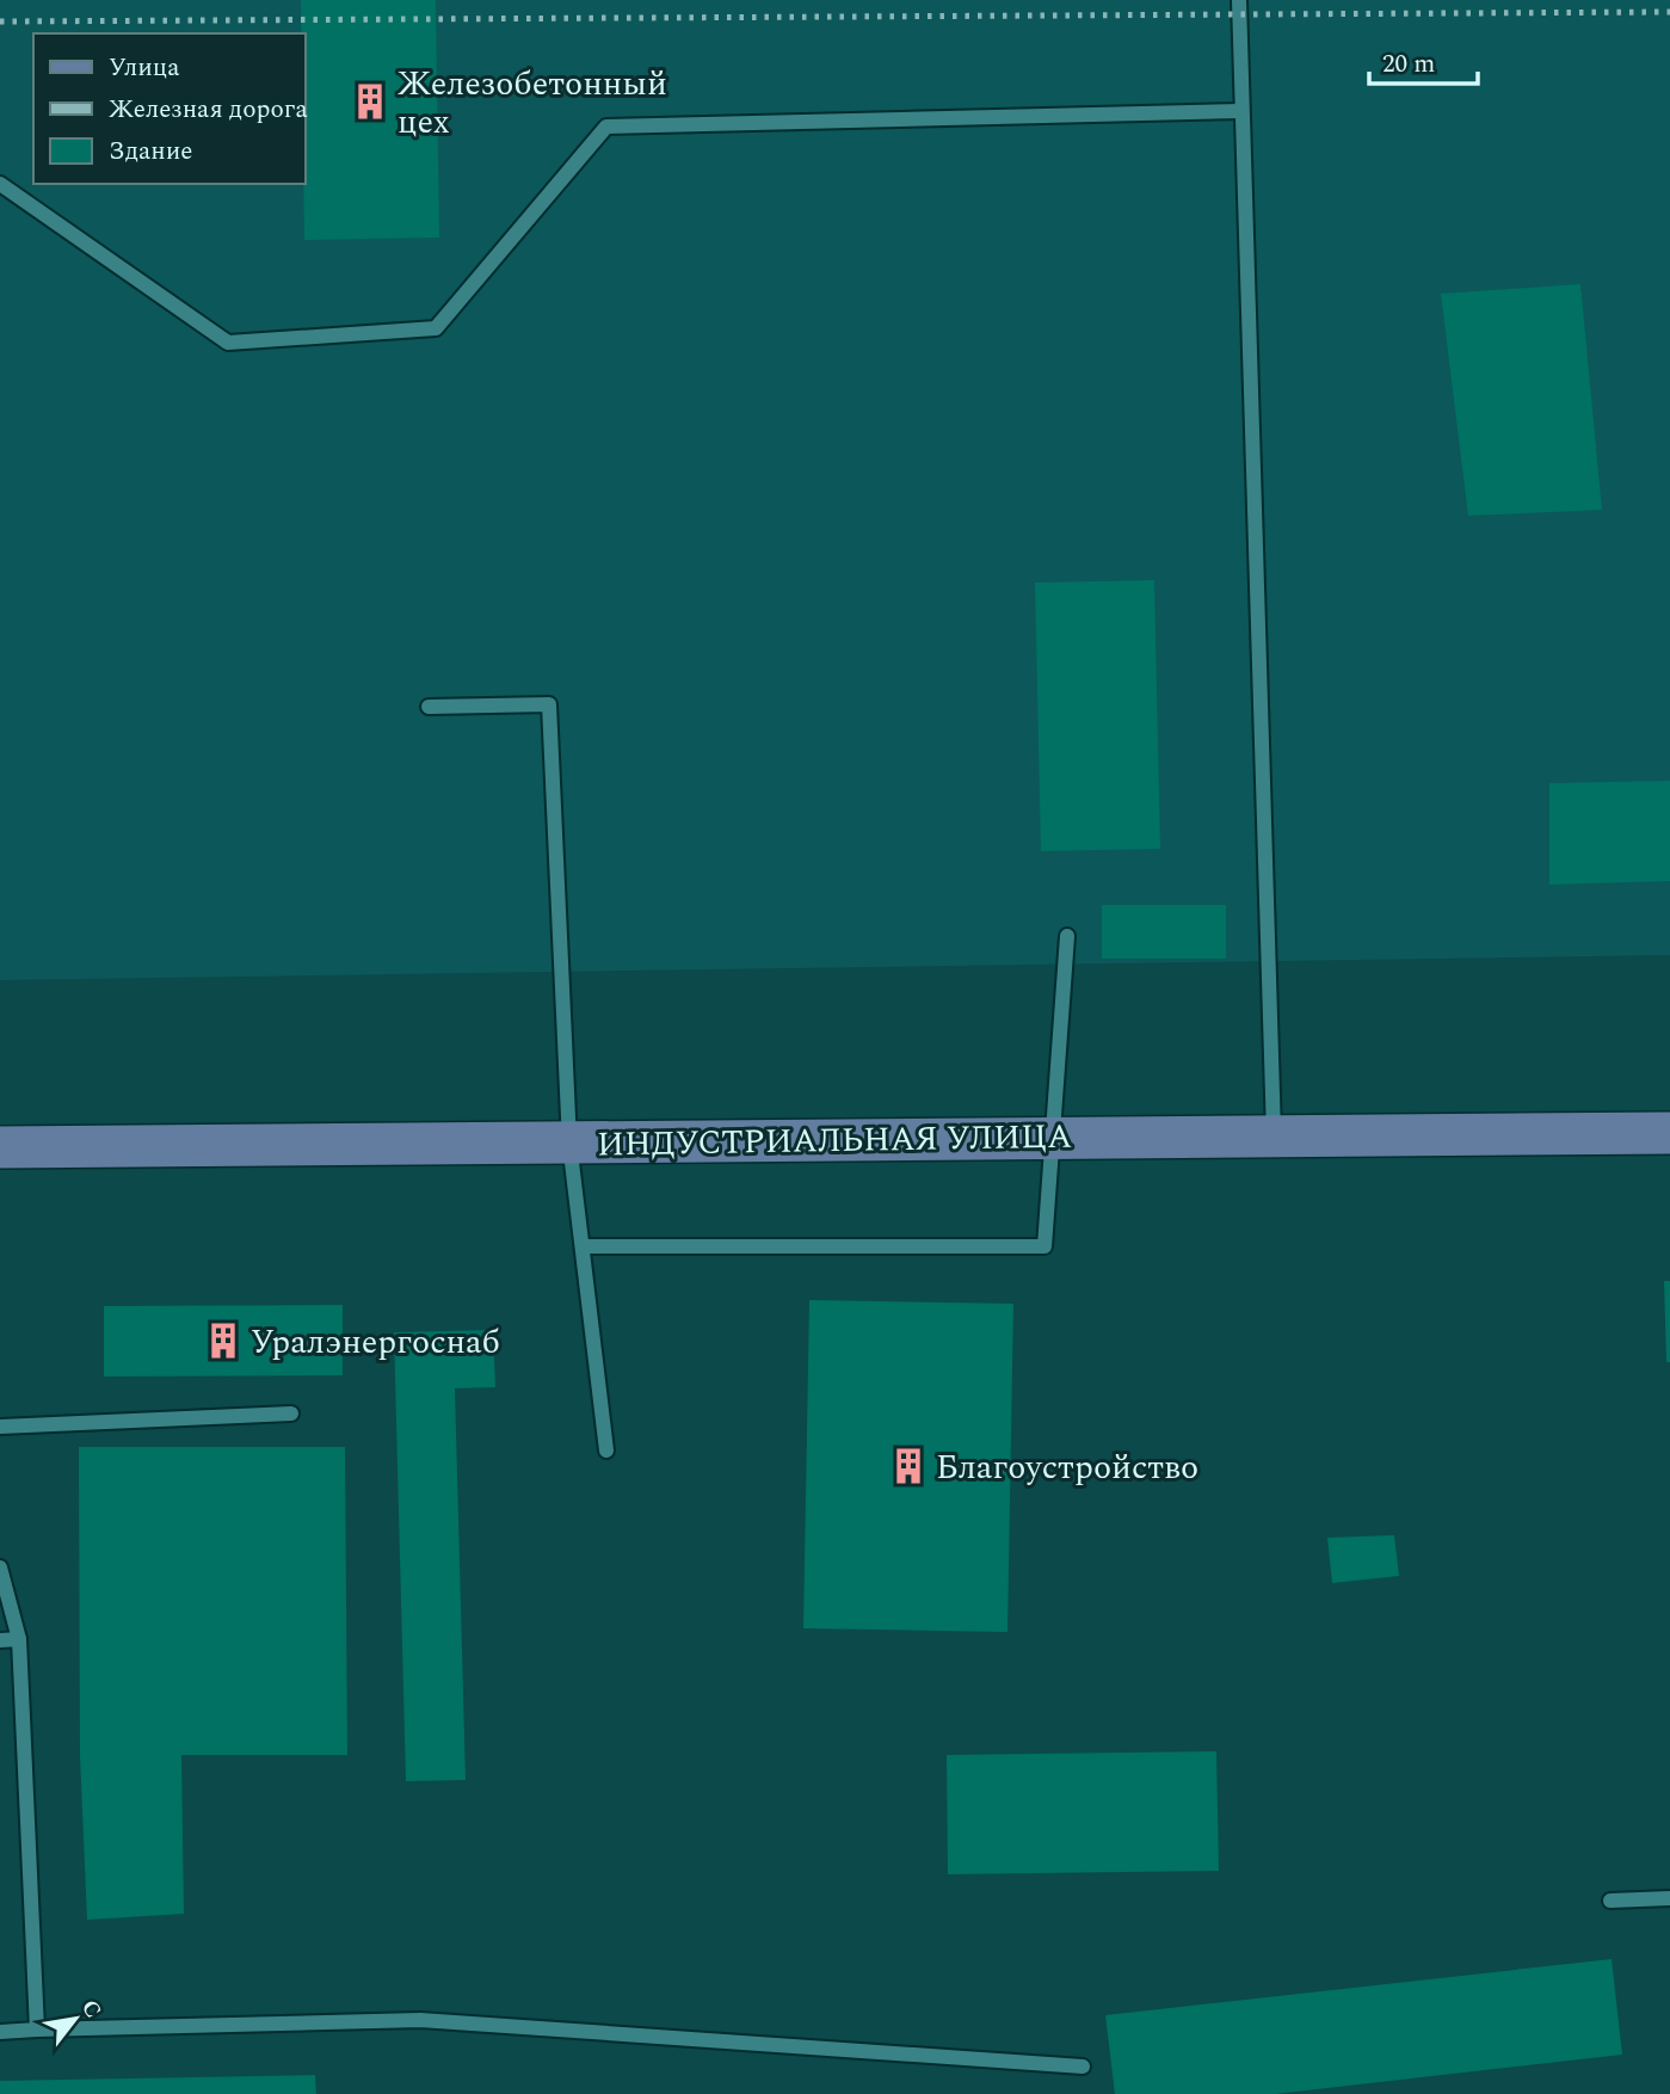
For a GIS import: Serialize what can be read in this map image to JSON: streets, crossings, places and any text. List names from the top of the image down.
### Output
{
  "streets": {
    "main road": ["ИНДУСТРИАЛЬНАЯ УЛИЦА"]
  },
  "places": {
    "building": ["Железобетонный цех", "Уралэнергоснаб", "Благоустройство"]
  },
  "legend": ["Улица", "Железная дорога", "Здание"],
  "scale_bar": "20 m",
  "north": "top right"
}
